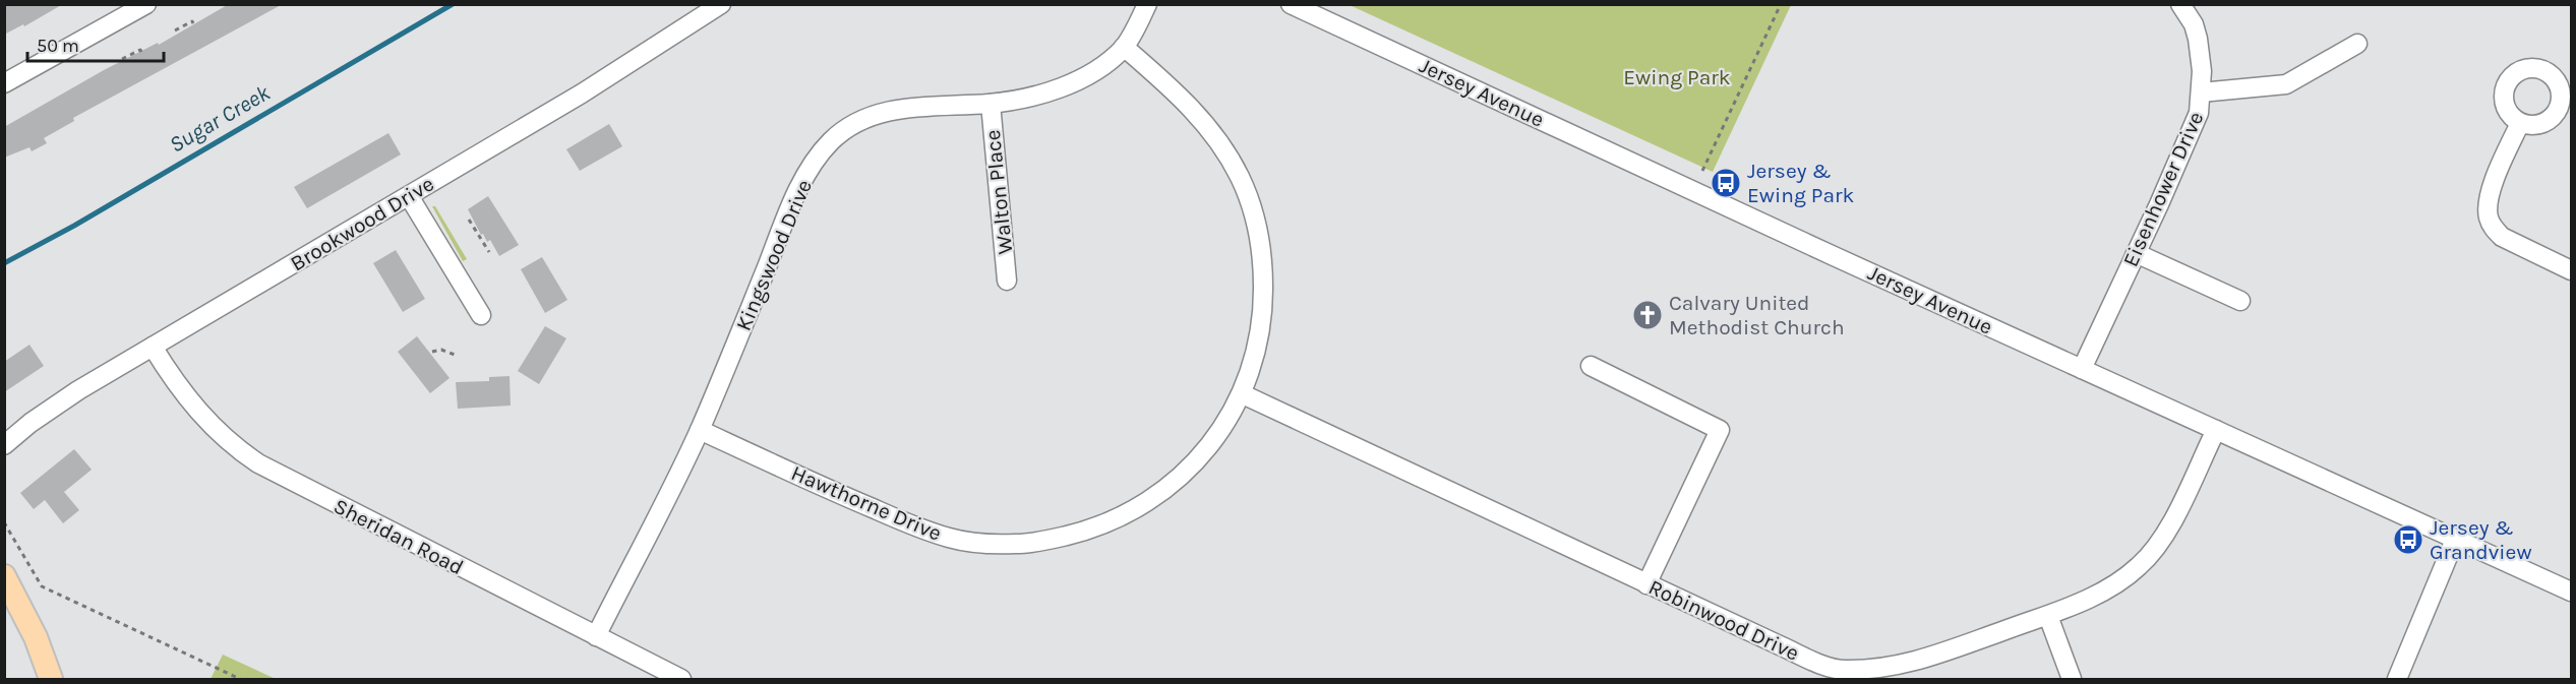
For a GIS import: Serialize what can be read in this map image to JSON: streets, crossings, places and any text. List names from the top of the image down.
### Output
{
  "streets": {
    "street": [
      "Jersey Avenue",
      "Eisenhower Drive",
      "Walton Place",
      "Brookwood Drive",
      "Kingswood Drive",
      "Hawthorne Drive",
      "Sheridan Road",
      "Robinwood Drive"
    ]
  },
  "crossings": [
    ["Jersey Avenue", "Eisenhower Drive"],
    ["Jersey Avenue", "Robinwood Drive"],
    ["Walton Place", "Kingswood Drive"],
    ["Brookwood Drive", "Sheridan Road"],
    ["Kingswood Drive", "Hawthorne Drive"],
    ["Kingswood Drive", "Sheridan Road"],
    ["Hawthorne Drive", "Robinwood Drive"]
  ],
  "water": ["Sugar Creek"],
  "parks": ["Ewing Park"],
  "places": {
    "bus stop": ["Jersey & Ewing Park", "Jersey & Grandview"],
    "church": ["Calvary United Methodist Church"]
  },
  "scale_bar": "50 m"
}
